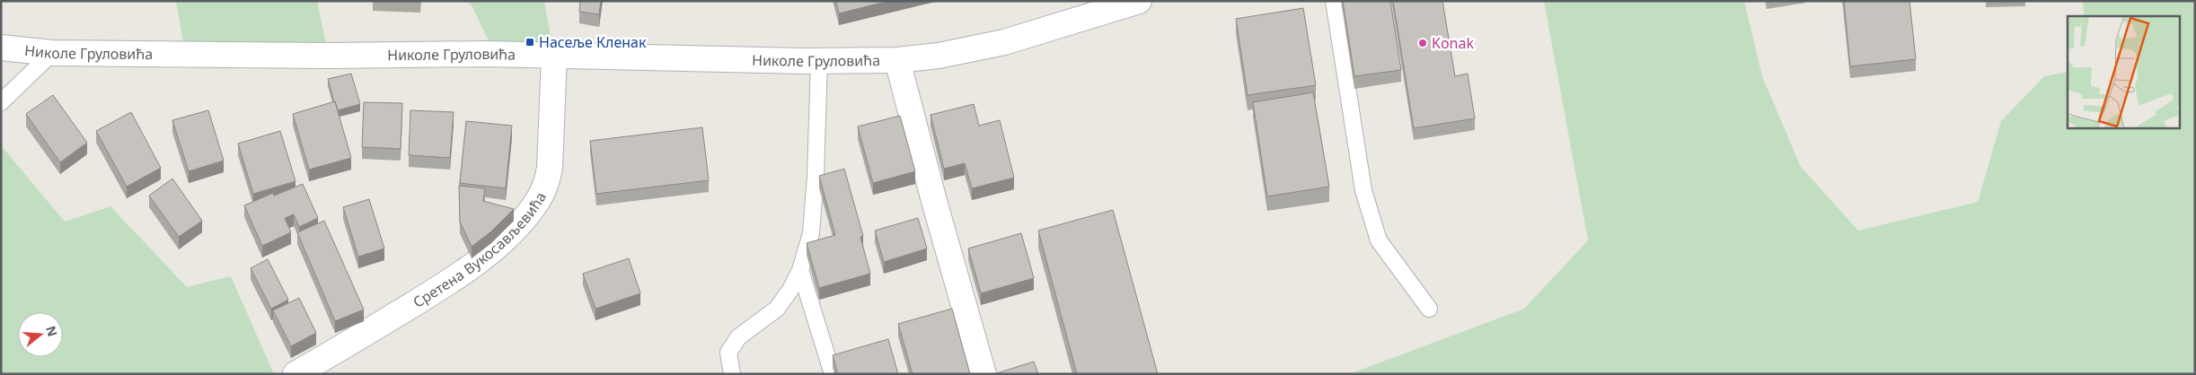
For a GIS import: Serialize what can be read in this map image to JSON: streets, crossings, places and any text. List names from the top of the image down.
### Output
{
  "streets": {
    "street": ["Николе Груловића", "Сретена Вукосављевића"]
  },
  "crossings": [
    ["Николе Груловића", "Сретена Вукосављевића"]
  ],
  "places": {
    "transit": ["Насеље Кленак"],
    "other": ["Konak"]
  },
  "north": "right"
}
